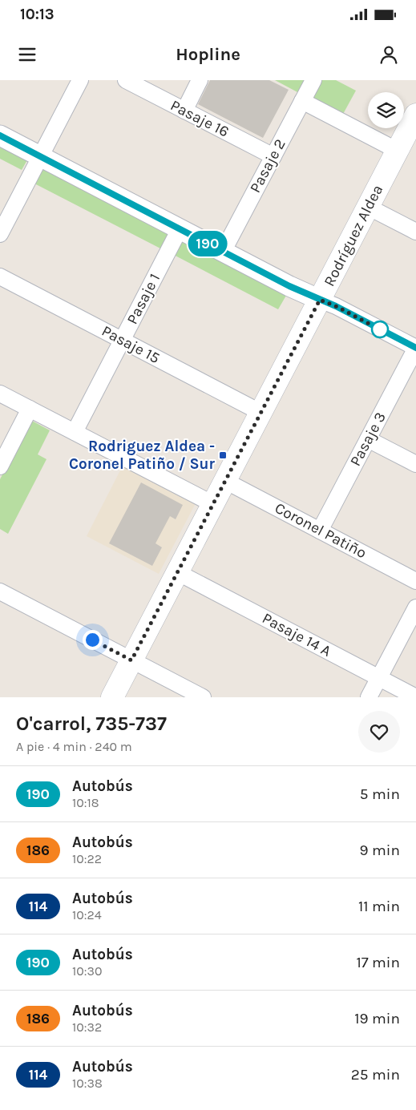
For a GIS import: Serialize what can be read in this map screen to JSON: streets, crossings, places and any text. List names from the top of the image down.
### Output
{
  "streets": {
    "main road": ["Rodríguez Aldea"],
    "street": [
      "Pasaje 16",
      "Pasaje 2",
      "Pasaje 1",
      "Pasaje 15",
      "Pasaje 3",
      "Coronel Patiño",
      "Pasaje 14 A"
    ]
  },
  "crossings": [
    ["Pasaje 16", "Pasaje 2"],
    ["Rodríguez Aldea", "Pasaje 15"],
    ["Rodríguez Aldea", "Coronel Patiño"],
    ["Rodríguez Aldea", "Pasaje 14 A"],
    ["Pasaje 1", "Pasaje 15"],
    ["Pasaje 3", "Coronel Patiño"]
  ],
  "places": {
    "transit": ["Rodriguez Aldea - Coronel Patiño / Sur"]
  },
  "lines": ["bus line 190"],
  "page": {
    "status": "10:13",
    "header": "Hopline",
    "on_map": "190",
    "heading": ["O'carrol, 735-737", "A pie · 4 min · 240 m"],
    "list": [
      {
        "mark": "190",
        "name": "Autobús",
        "note": "10:18",
        "value": "5 min"
      },
      {
        "mark": "186",
        "name": "Autobús",
        "note": "10:22",
        "value": "9 min"
      },
      {
        "mark": "114",
        "name": "Autobús",
        "note": "10:24",
        "value": "11 min"
      },
      {
        "mark": "190",
        "name": "Autobús",
        "note": "10:30",
        "value": "17 min"
      },
      {
        "mark": "186",
        "name": "Autobús",
        "note": "10:32",
        "value": "19 min"
      },
      {
        "mark": "114",
        "name": "Autobús",
        "note": "10:38",
        "value": "25 min"
      }
    ]
  }
}
